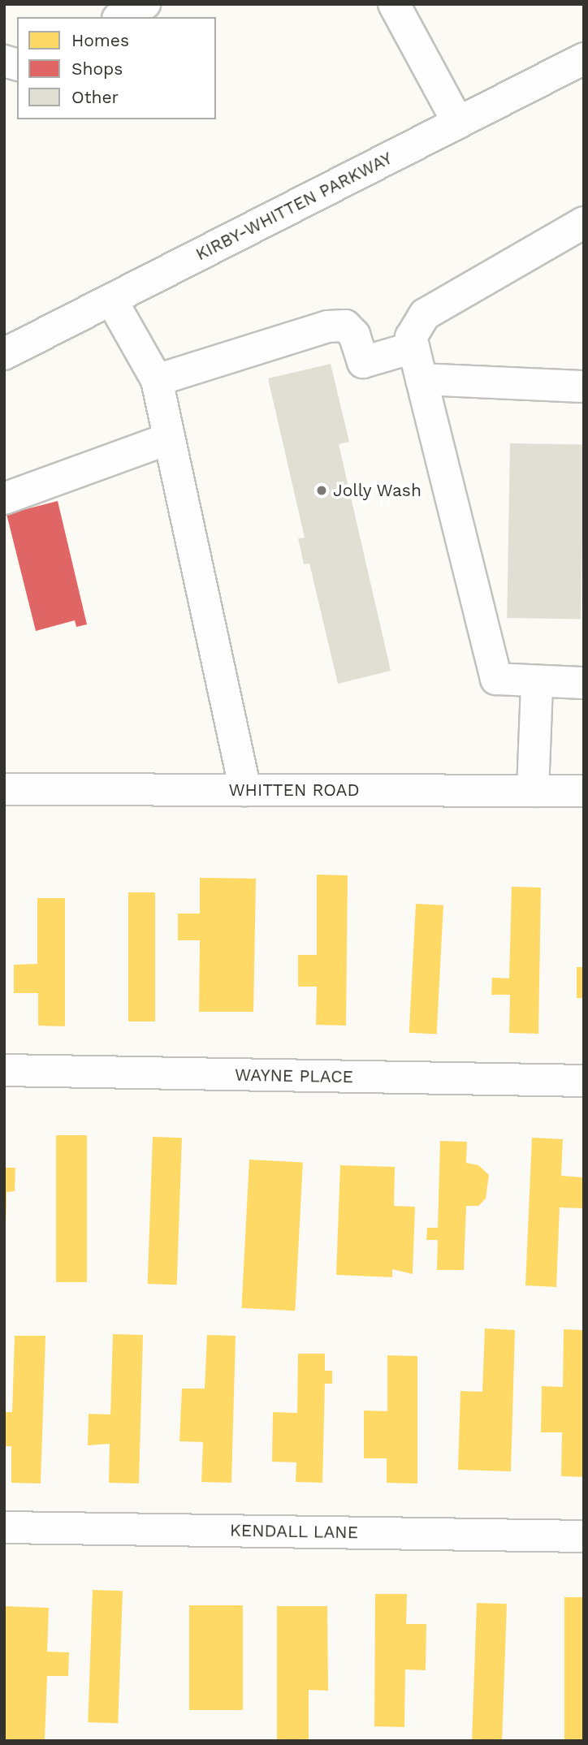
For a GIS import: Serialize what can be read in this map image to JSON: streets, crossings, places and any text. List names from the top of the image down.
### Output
{
  "streets": {
    "street": [
      "KIRBY-WHITTEN PARKWAY",
      "WHITTEN ROAD",
      "WAYNE PLACE",
      "KENDALL LANE"
    ]
  },
  "places": ["Jolly Wash"],
  "legend": ["Homes", "Shops", "Other"]
}
